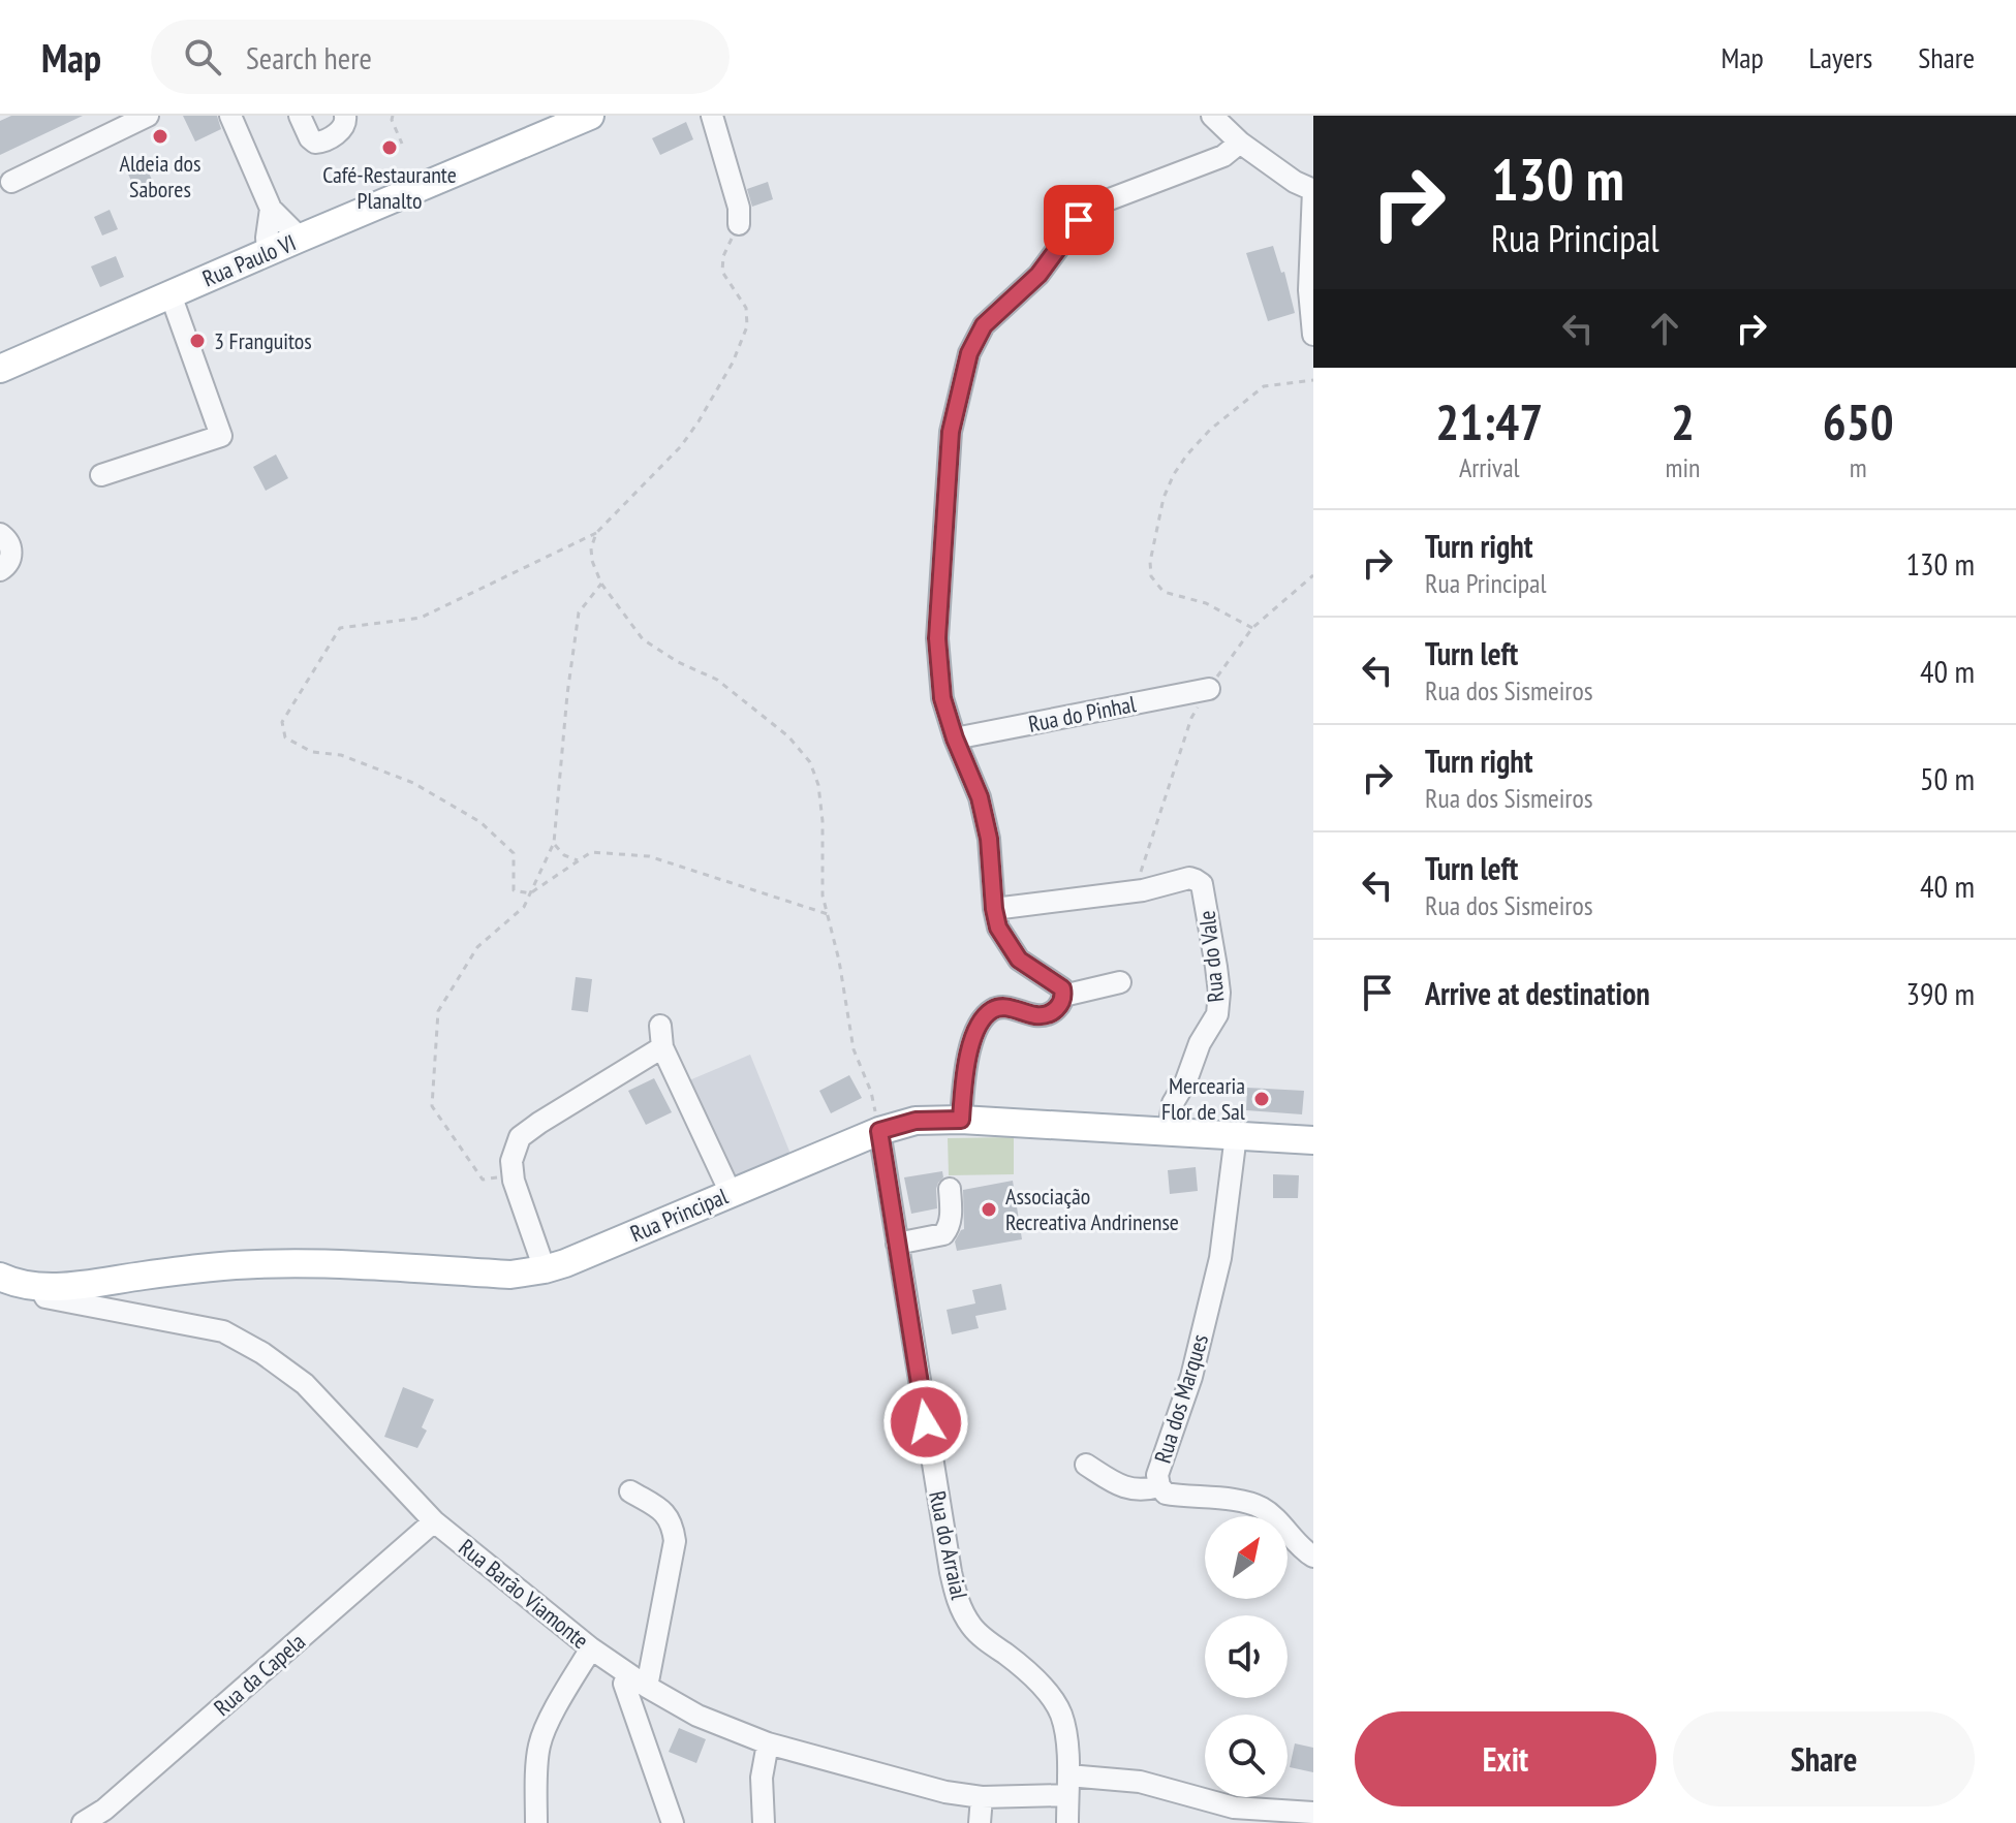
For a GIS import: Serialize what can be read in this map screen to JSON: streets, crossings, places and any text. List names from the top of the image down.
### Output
{
  "streets": {
    "main road": ["Rua Paulo VI", "Rua Principal"],
    "street": [
      "Rua do Pinhal",
      "Rua do Vale",
      "Rua dos Marques",
      "Rua do Arraial",
      "Rua Barão Viamonte",
      "Rua da Capela"
    ]
  },
  "crossings": [
    ["Rua do Vale", "Rua Principal"],
    ["Rua Principal", "Rua dos Marques"],
    ["Rua Principal", "Rua do Arraial"],
    ["Rua Principal", "Rua Barão Viamonte"],
    ["Rua do Arraial", "Rua Barão Viamonte"],
    ["Rua Barão Viamonte", "Rua da Capela"]
  ],
  "places": [
    "Aldeia dos Sabores",
    "Café-Restaurante Planalto",
    "3 Franguitos",
    "Mercearia Flor de Sal",
    "Associação Recreativa Andrinense"
  ],
  "north": "top right",
  "page": {
    "header": "Map",
    "search": "Search here",
    "nav": ["Map", "Layers", "Share"],
    "turn": ["130 m", "Rua Principal"],
    "eta": [
      "21:47",
      "Arrival",
      "2",
      "min",
      "650",
      "m"
    ],
    "list": [
      {
        "name": "Turn right",
        "note": "Rua Principal",
        "value": "130 m"
      },
      {
        "name": "Turn left",
        "note": "Rua dos Sismeiros",
        "value": "40 m"
      },
      {
        "name": "Turn right",
        "note": "Rua dos Sismeiros",
        "value": "50 m"
      },
      {
        "name": "Turn left",
        "note": "Rua dos Sismeiros",
        "value": "40 m"
      },
      {
        "name": "Arrive at destination",
        "value": "390 m"
      }
    ],
    "buttons": ["Exit", "Share"]
  }
}
